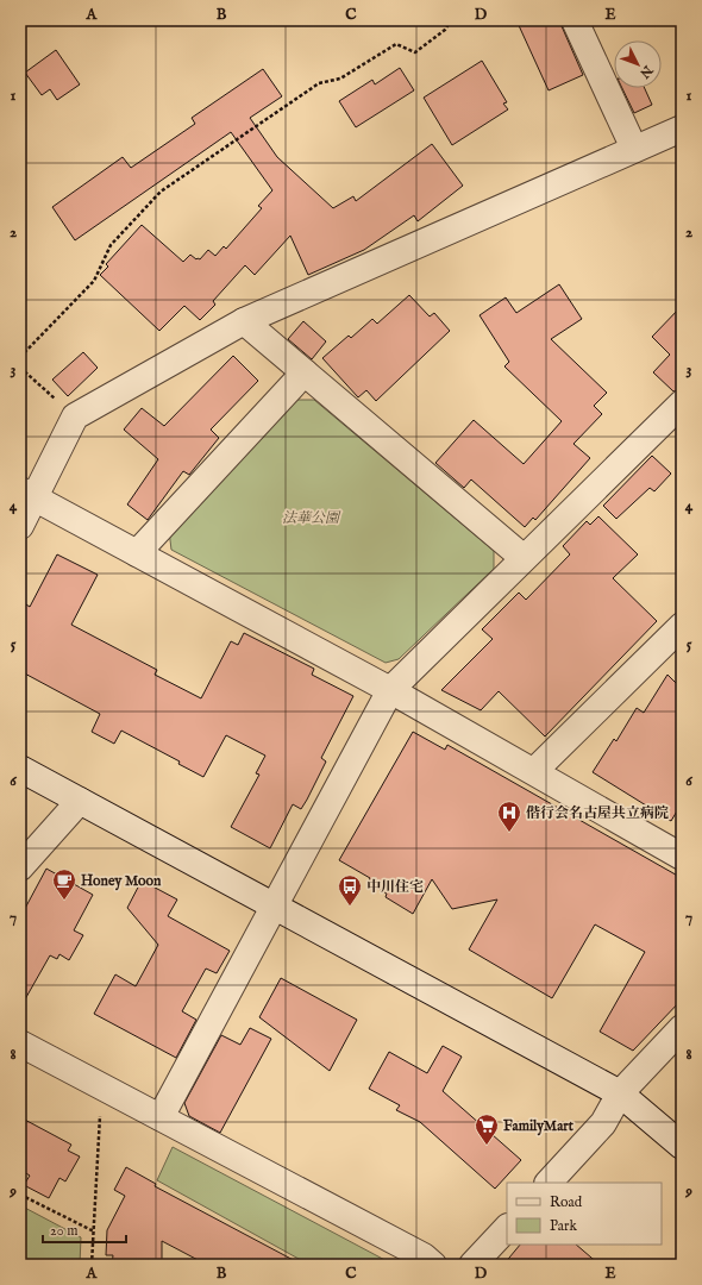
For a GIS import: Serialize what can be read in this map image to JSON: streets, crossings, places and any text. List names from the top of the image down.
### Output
{
  "parks": ["法華公園"],
  "places": {
    "hospital": ["偕行会名古屋共立病院"],
    "cafe": ["Honey Moon"],
    "bus stop": ["中川住宅"],
    "supermarket": ["FamilyMart"]
  },
  "legend": ["Road", "Park"],
  "scale_bar": "20 m",
  "north": "bottom right",
  "grid": {
    "columns": [
      "A",
      "B",
      "C",
      "D",
      "E"
    ],
    "rows": [
      "1",
      "2",
      "3",
      "4",
      "5",
      "6",
      "7",
      "8",
      "9"
    ]
  }
}
